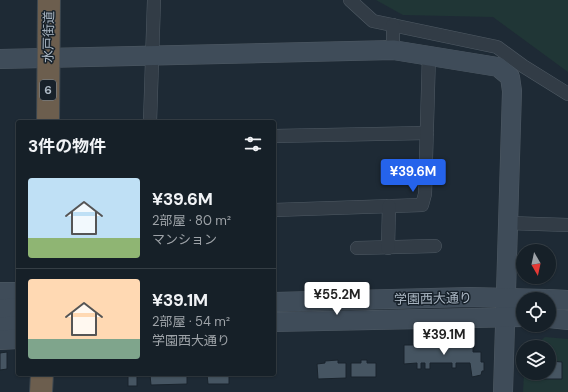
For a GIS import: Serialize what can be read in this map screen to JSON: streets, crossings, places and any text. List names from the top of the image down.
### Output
{
  "streets": {
    "highway": ["水戸街道", "6"],
    "street": ["学園西大通り"]
  },
  "north": "bottom",
  "page": {
    "heading": "3件の物件",
    "price": ["¥39.6M", "¥55.2M", "¥39.1M"],
    "list": [
      {
        "name": "¥39.6M",
        "note": "2部屋 · 80 m² · マンション"
      },
      {
        "name": "¥39.1M",
        "note": "2部屋 · 54 m² · 学園西大通り"
      }
    ]
  }
}
